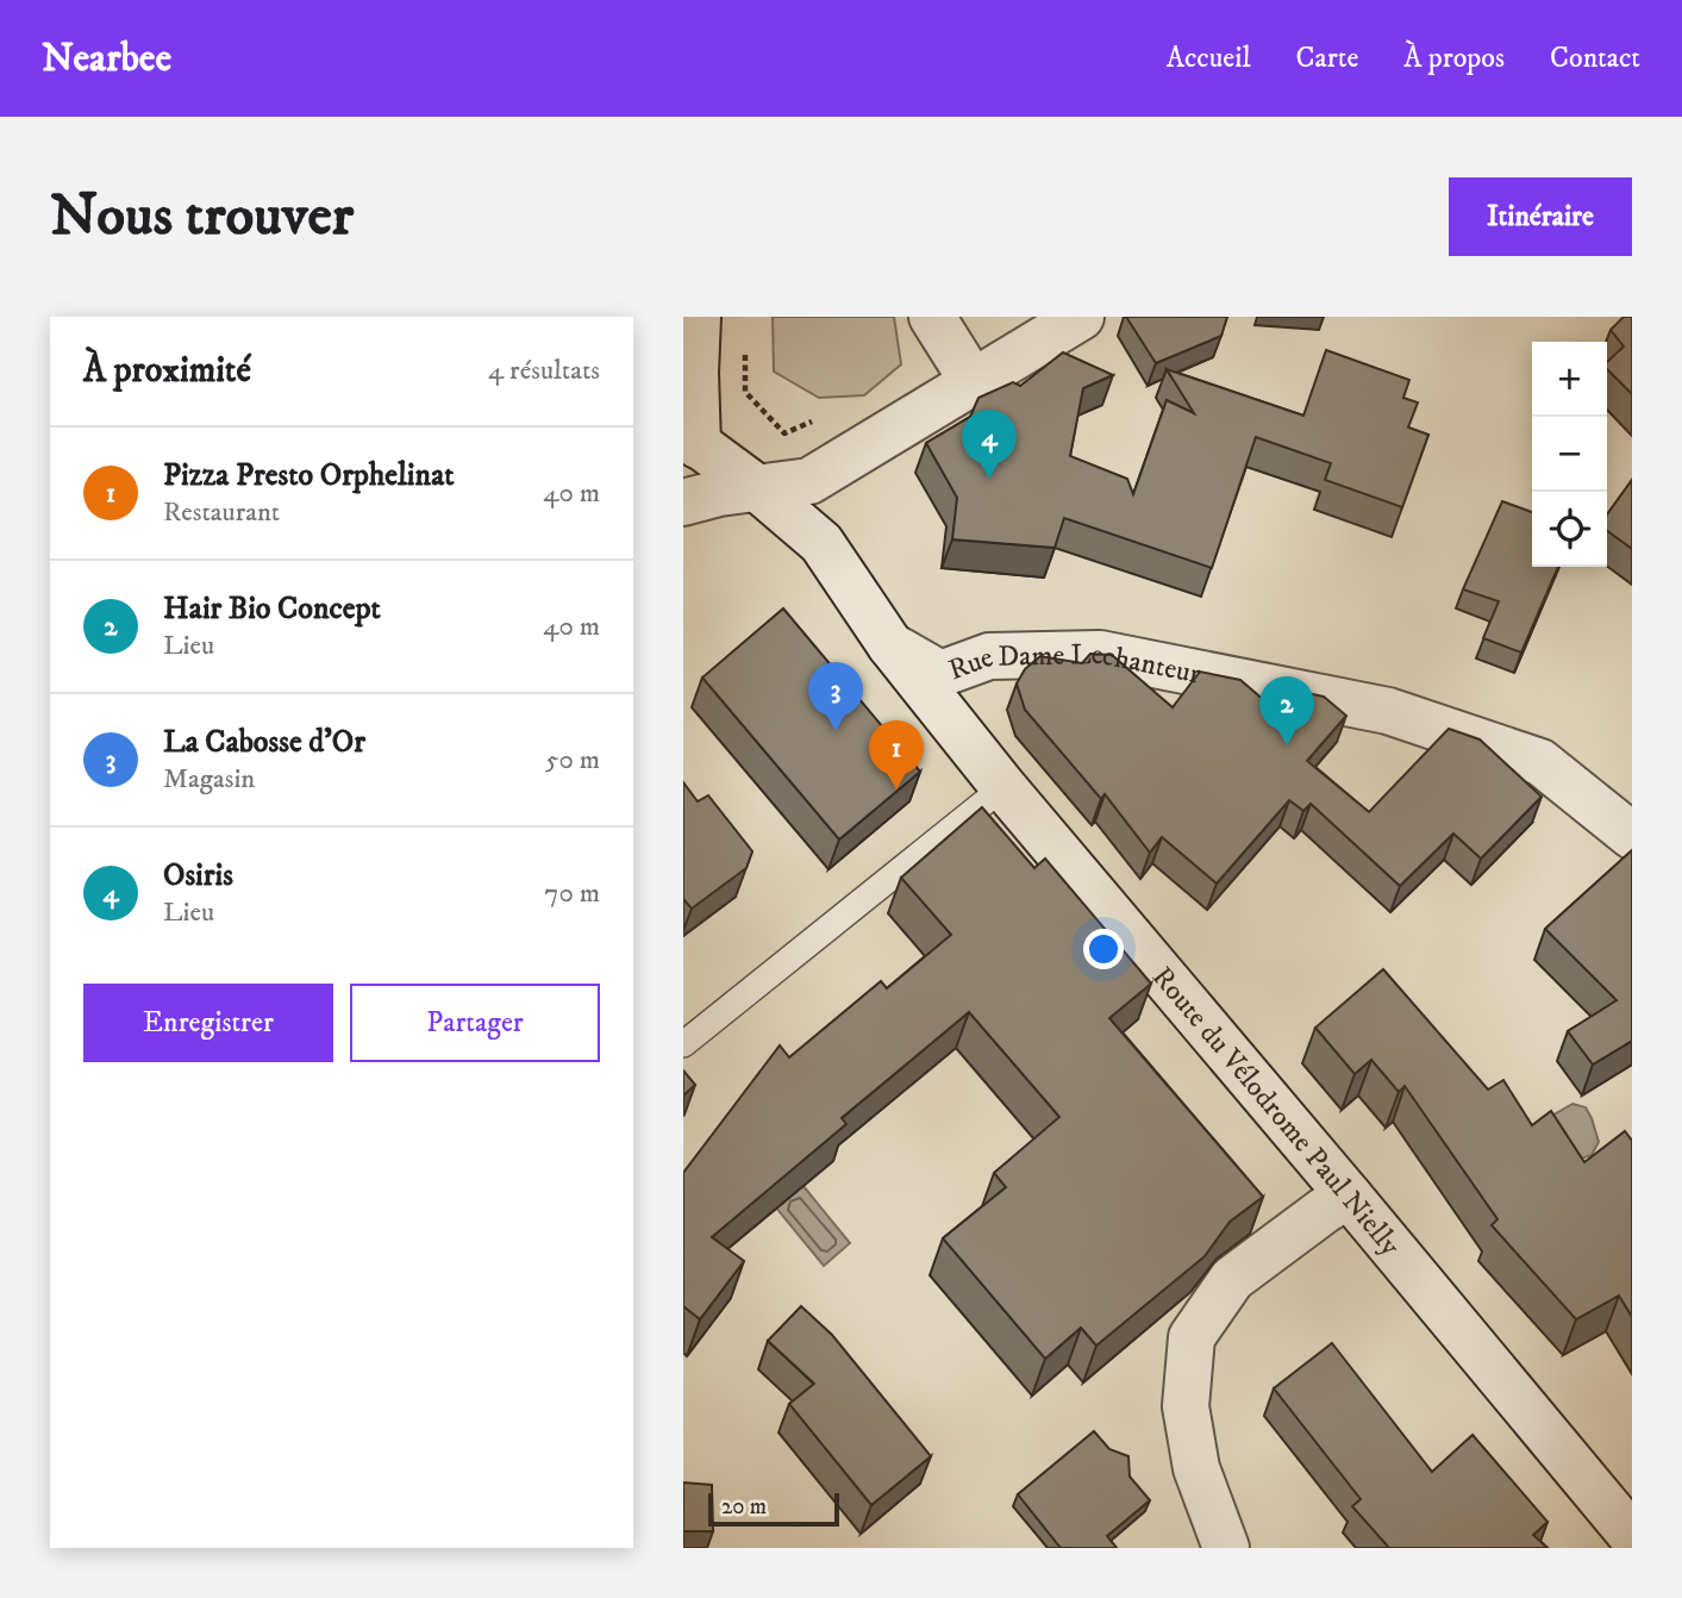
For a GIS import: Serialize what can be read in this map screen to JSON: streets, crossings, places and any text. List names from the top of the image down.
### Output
{
  "streets": {
    "street": ["Rue Dame Lechanteur", "Route du Vélodrome Paul Nielly"]
  },
  "crossings": [
    ["Rue Dame Lechanteur", "Route du Vélodrome Paul Nielly"]
  ],
  "scale_bar": "20 m",
  "page": {
    "header": "Nearbee",
    "nav": [
      "Accueil",
      "Carte",
      "À propos",
      "Contact"
    ],
    "buttons": [
      "Itinéraire",
      ["Enregistrer", "Partager"]
    ],
    "title": "Nous trouver",
    "heading": ["À proximité", "4 résultats"],
    "map_buttons": ["+", "−"],
    "pins": [
      "4",
      "3",
      "2",
      "1"
    ],
    "list": [
      {
        "mark": "1",
        "name": "Pizza Presto Orphelinat",
        "note": "Restaurant",
        "value": "40 m"
      },
      {
        "mark": "2",
        "name": "Hair Bio Concept",
        "note": "Lieu",
        "value": "40 m"
      },
      {
        "mark": "3",
        "name": "La Cabosse d'Or",
        "note": "Magasin",
        "value": "50 m"
      },
      {
        "mark": "4",
        "name": "Osiris",
        "note": "Lieu",
        "value": "70 m"
      }
    ],
    "scale": "20 m"
  }
}
